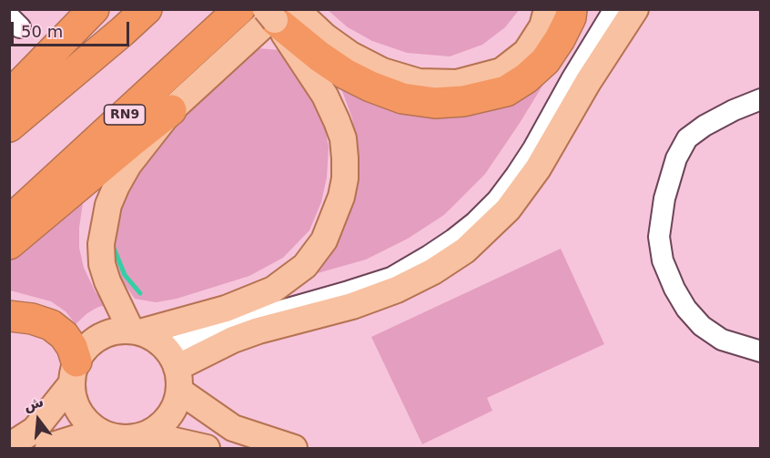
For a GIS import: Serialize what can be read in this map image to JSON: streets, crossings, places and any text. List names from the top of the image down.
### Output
{
  "streets": {
    "highway": ["RN9"]
  },
  "scale_bar": "50 m",
  "north": "top"
}
